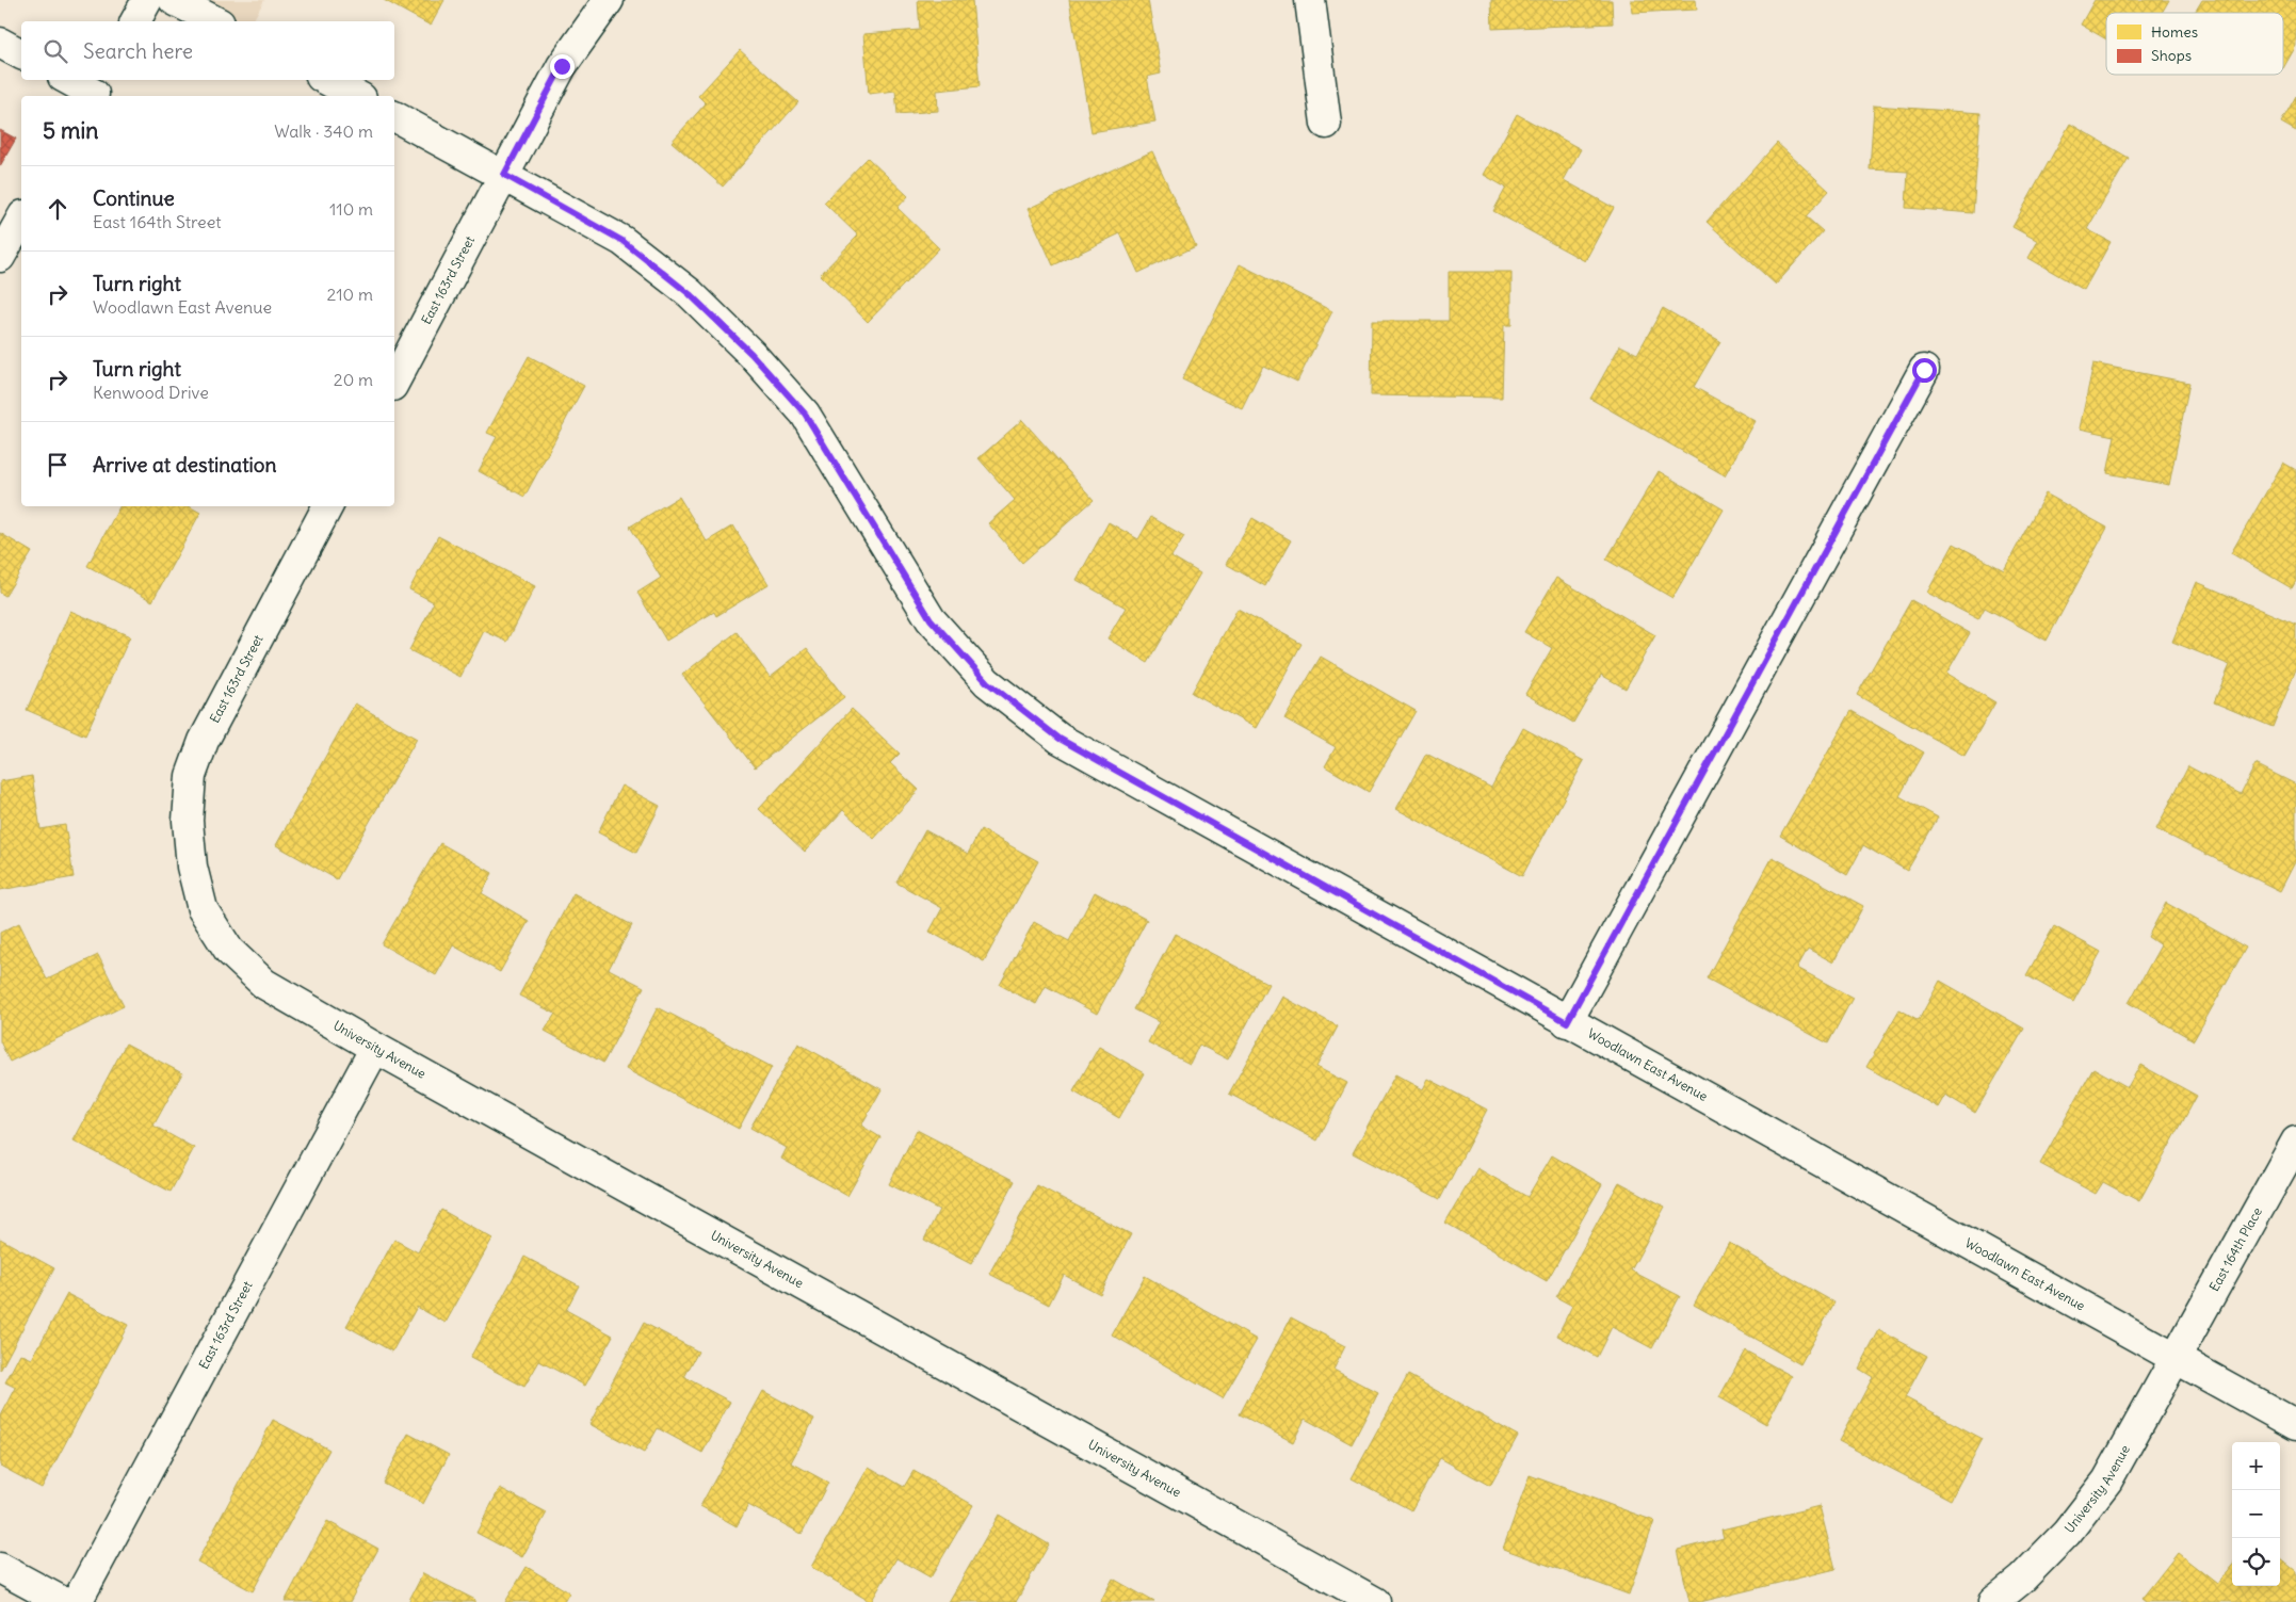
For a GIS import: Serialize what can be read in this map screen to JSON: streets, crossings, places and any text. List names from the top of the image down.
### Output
{
  "streets": {
    "street": [
      "East 163rd Street",
      "University Avenue",
      "Woodlawn East Avenue",
      "East 164th Place"
    ]
  },
  "crossings": [
    ["East 163rd Street", "University Avenue"],
    ["East 163rd Street", "Woodlawn East Avenue"],
    ["University Avenue", "Woodlawn East Avenue"],
    ["University Avenue", "East 164th Place"],
    ["Woodlawn East Avenue", "East 164th Place"]
  ],
  "legend": ["Homes", "Shops"],
  "page": {
    "search": "Search here",
    "heading": ["5 min", "Walk · 340 m"],
    "list": [
      ["Continue", "East 164th Street", "110 m"],
      ["Turn right", "Woodlawn East Avenue", "210 m"],
      ["Turn right", "Kenwood Drive", "20 m"],
      "Arrive at destination"
    ],
    "map_buttons": ["+", "−"]
  }
}
